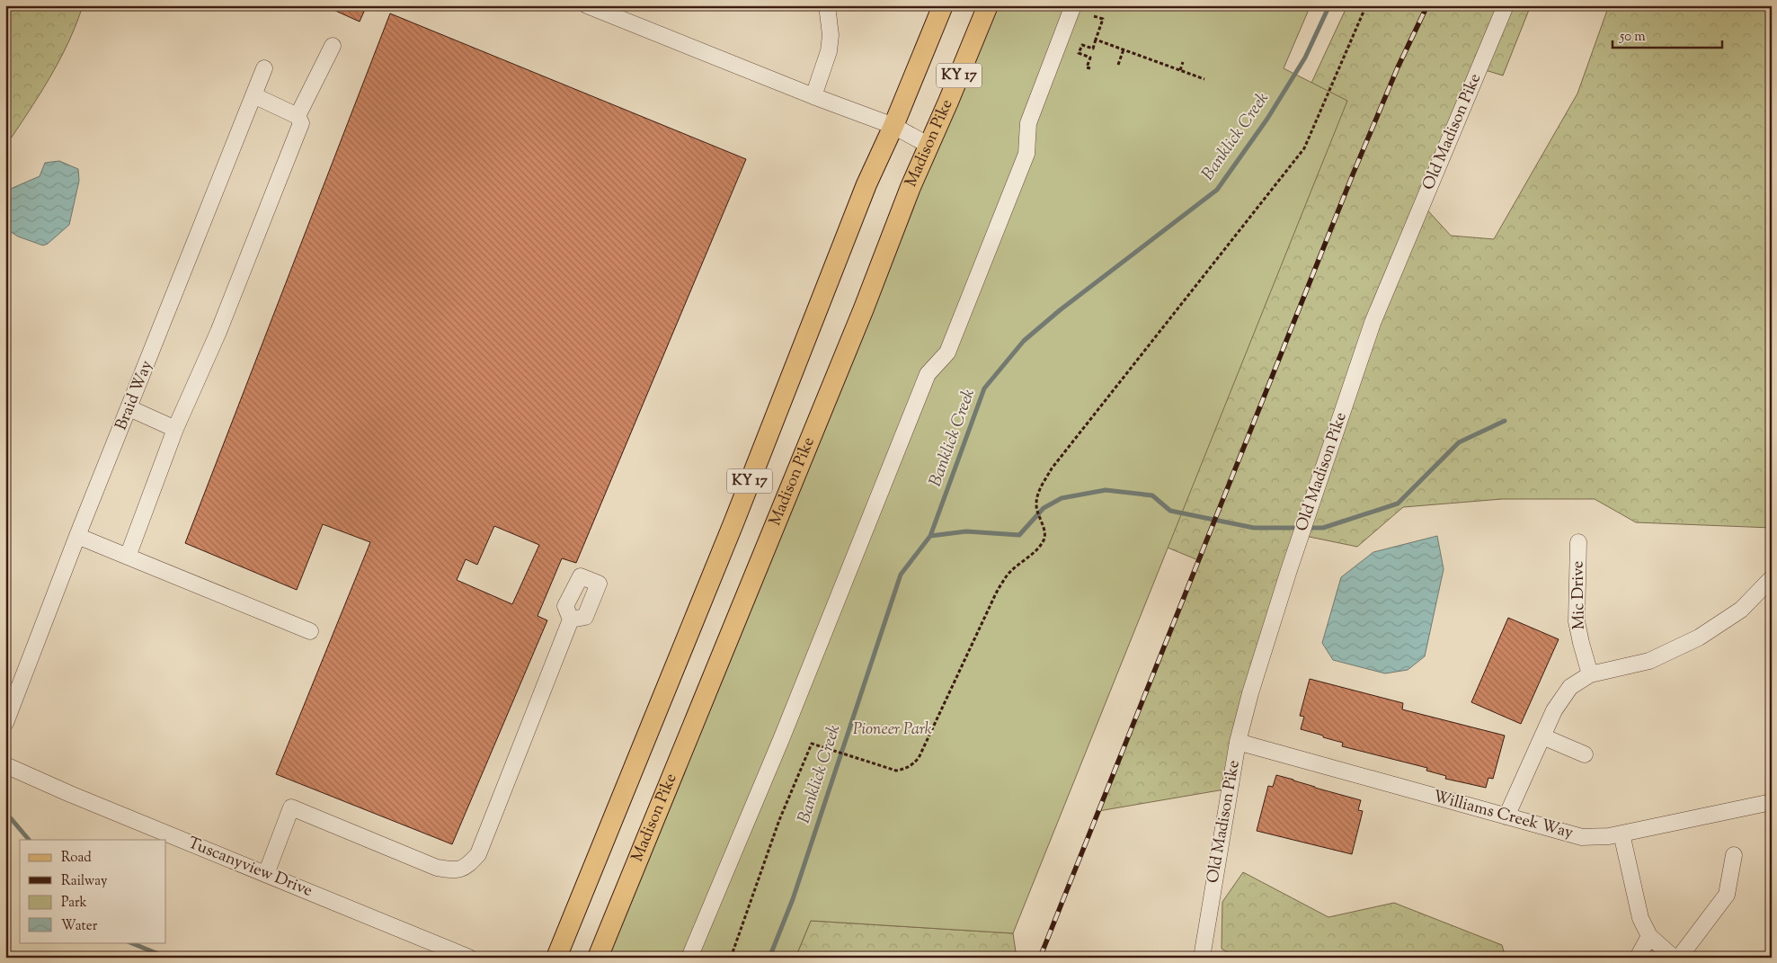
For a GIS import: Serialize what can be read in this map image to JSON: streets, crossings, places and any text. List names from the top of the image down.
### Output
{
  "streets": {
    "main road": ["KY 17", "Madison Pike"],
    "street": [
      "Old Madison Pike",
      "Braid Way",
      "Mic Drive",
      "Williams Creek Way",
      "Tuscanyview Drive"
    ]
  },
  "crossings": [
    ["Old Madison Pike", "Williams Creek Way"]
  ],
  "water": ["Banklick Creek"],
  "parks": ["Pioneer Park"],
  "legend": [
    "Road",
    "Railway",
    "Park",
    "Water"
  ],
  "scale_bar": "50 m"
}
